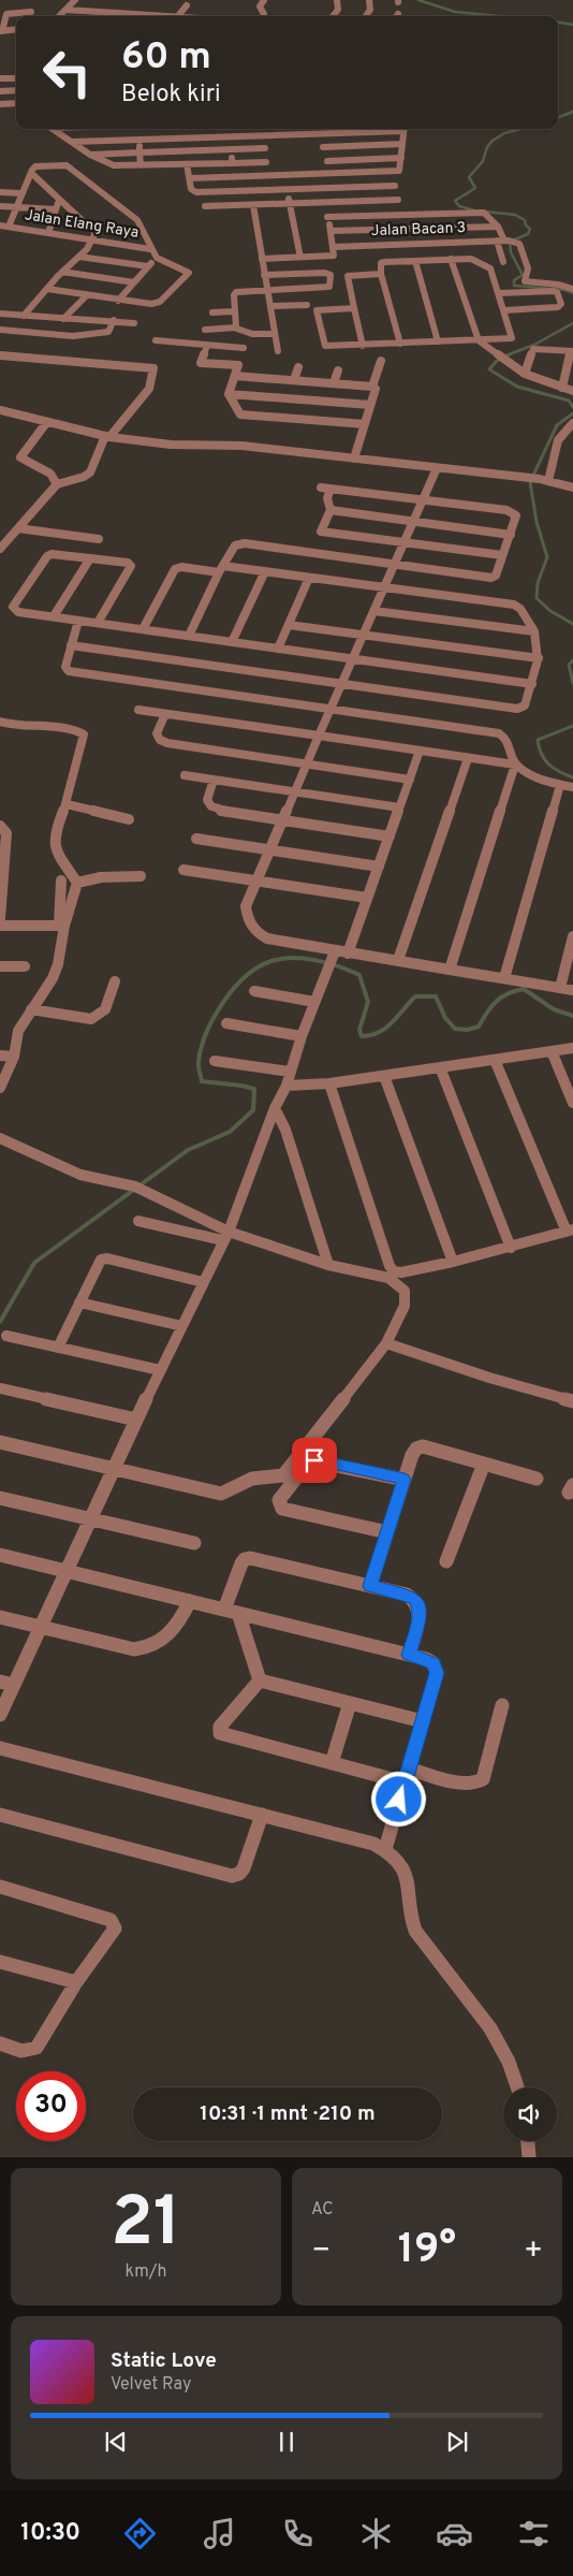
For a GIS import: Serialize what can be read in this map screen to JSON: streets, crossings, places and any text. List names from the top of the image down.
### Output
{
  "streets": {
    "street": ["Jalan Elang Raya", "Jalan Bacan 3"]
  },
  "page": {
    "turn": ["60 m", "Belok kiri"],
    "limit": "30",
    "trip": "10:31 · 1 mnt · 210 m",
    "tile": [
      ["21", "km/h"],
      "AC"
    ],
    "heat": ["−", "19°", "+"],
    "song": ["Static Love", "Velvet Ray"],
    "tabs": "10:30"
  }
}
